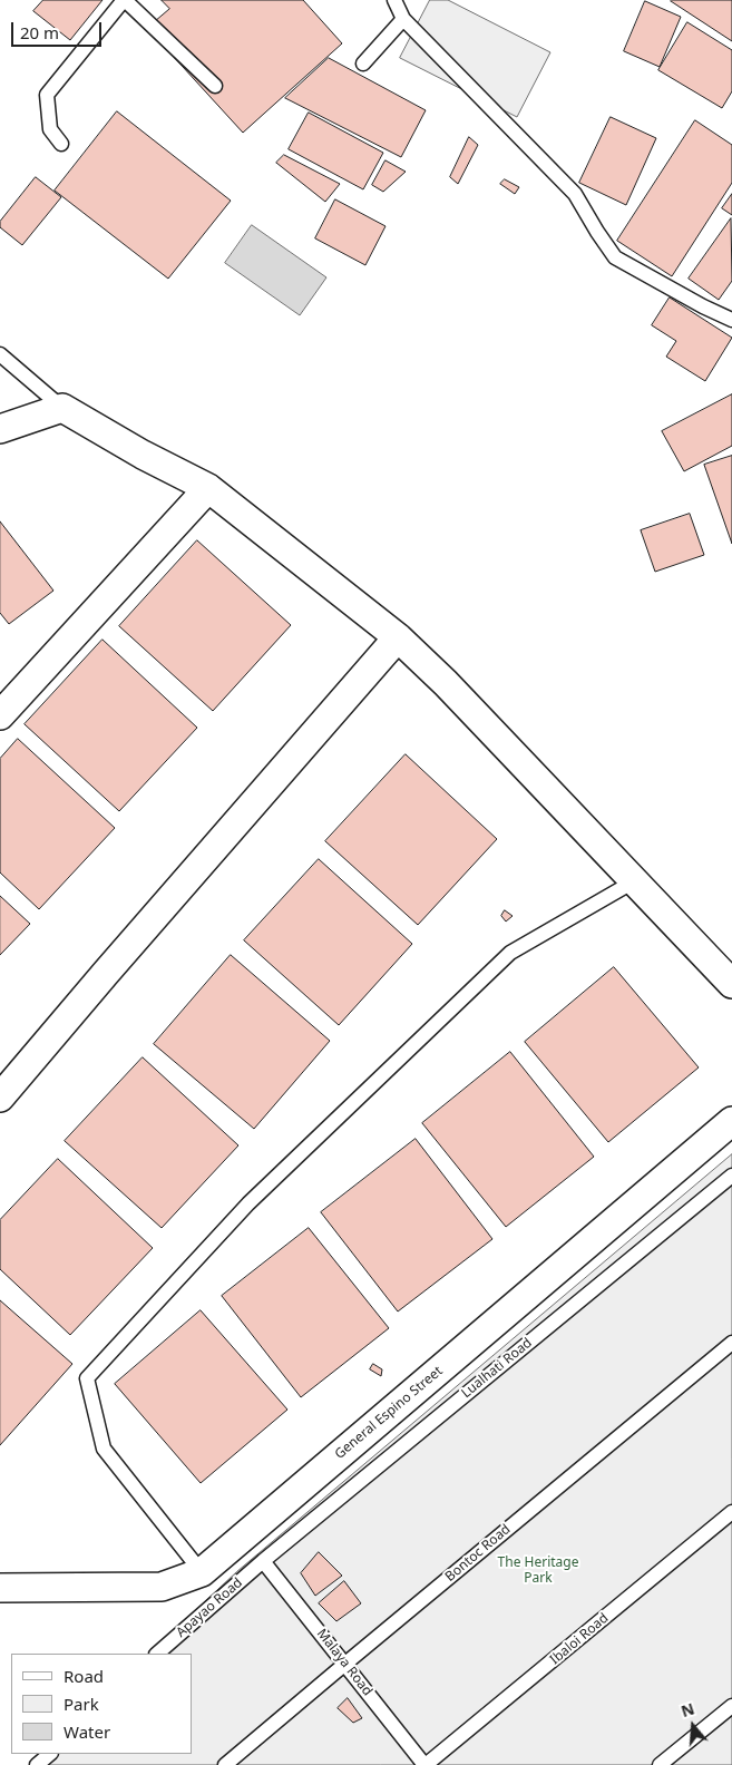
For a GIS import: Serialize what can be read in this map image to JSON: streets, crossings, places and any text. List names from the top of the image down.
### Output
{
  "streets": {
    "street": ["General Espino Street"],
    "lane": [
      "Lualhati Road",
      "Bontoc Road",
      "Apayao Road",
      "Ibaloi Road",
      "Malaya Road"
    ]
  },
  "crossings": [
    ["Lualhati Road", "Apayao Road"],
    ["Lualhati Road", "Malaya Road"],
    ["Bontoc Road", "Malaya Road"],
    ["Apayao Road", "Malaya Road"],
    ["Ibaloi Road", "Malaya Road"]
  ],
  "parks": ["The Heritage Park"],
  "legend": ["Road", "Park", "Water"],
  "scale_bar": "20 m",
  "north": "top"
}
